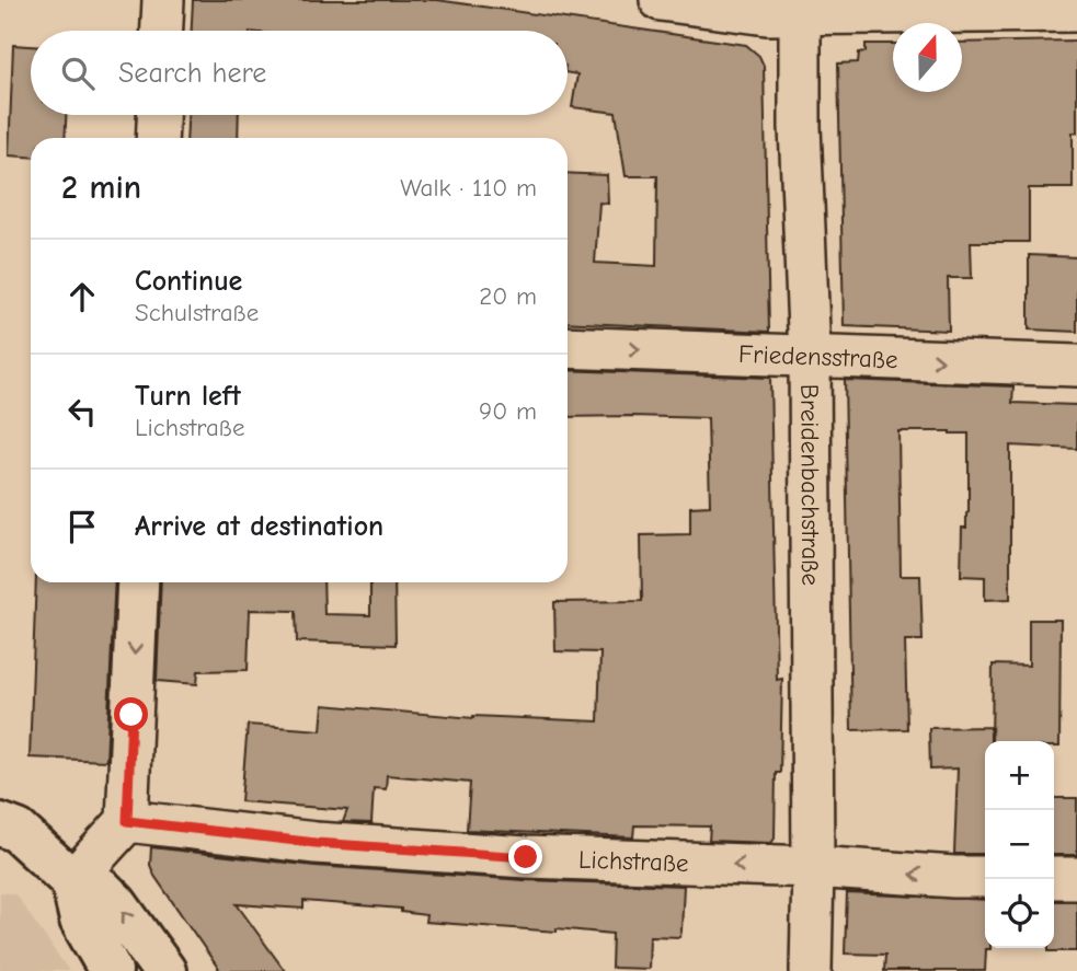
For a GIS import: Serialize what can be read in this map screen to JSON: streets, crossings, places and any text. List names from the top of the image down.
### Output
{
  "streets": {
    "street": ["Friedensstraße", "Breidenbachstraße", "Lichstraße"]
  },
  "crossings": [
    ["Friedensstraße", "Breidenbachstraße"],
    ["Breidenbachstraße", "Lichstraße"]
  ],
  "one_way": ["Lichstraße"],
  "north": "top",
  "page": {
    "search": "Search here",
    "heading": ["2 min", "Walk · 110 m"],
    "list": [
      ["Continue", "Schulstraße", "20 m"],
      ["Turn left", "Lichstraße", "90 m"],
      "Arrive at destination"
    ],
    "map_buttons": ["+", "−"]
  }
}
